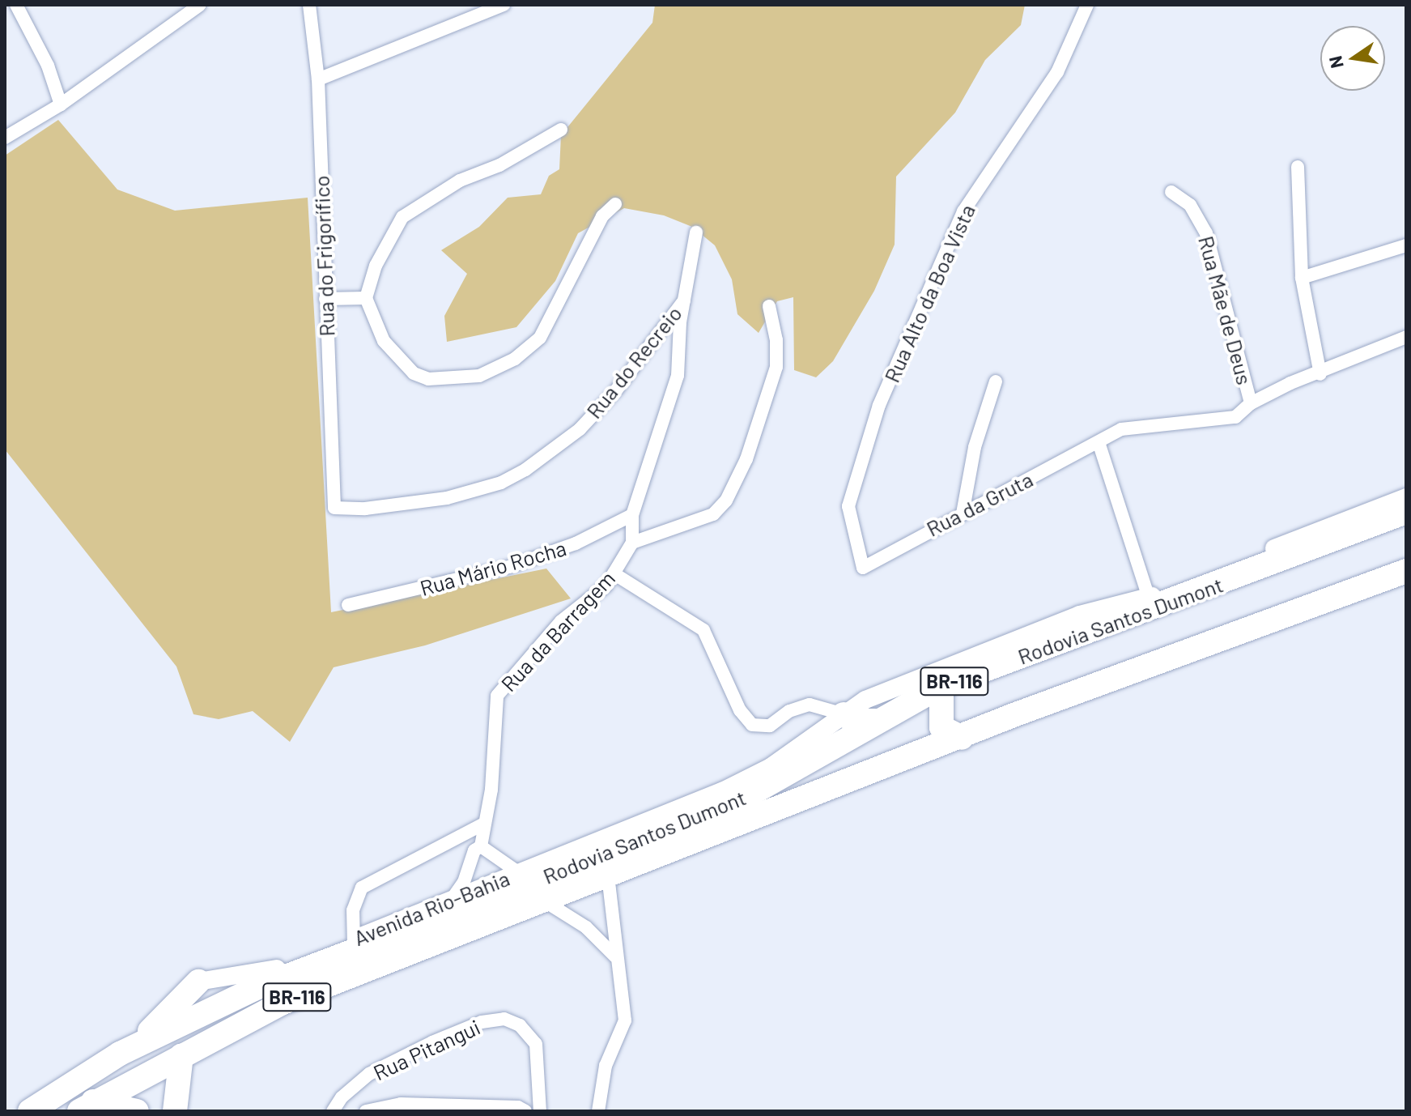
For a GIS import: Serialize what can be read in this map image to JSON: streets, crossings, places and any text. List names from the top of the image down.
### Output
{
  "streets": {
    "highway": ["Rodovia Santos Dumont", "BR-116"],
    "street": [
      "Rua do Frigorífico",
      "Rua Alto da Boa Vista",
      "Rua Mãe de Deus",
      "Rua do Recreio",
      "Rua da Gruta",
      "Rua Mário Rocha",
      "Rua da Barragem",
      "Avenida Rio-Bahia",
      "Rua Pitangui"
    ]
  },
  "crossings": [
    ["Rua do Frigorífico", "Rua do Recreio"],
    ["Rua Alto da Boa Vista", "Rua da Gruta"],
    ["Rua Mãe de Deus", "Rua da Gruta"],
    ["Rodovia Santos Dumont", "Avenida Rio-Bahia"],
    ["Rua da Barragem", "Avenida Rio-Bahia"]
  ],
  "north": "left"
}
